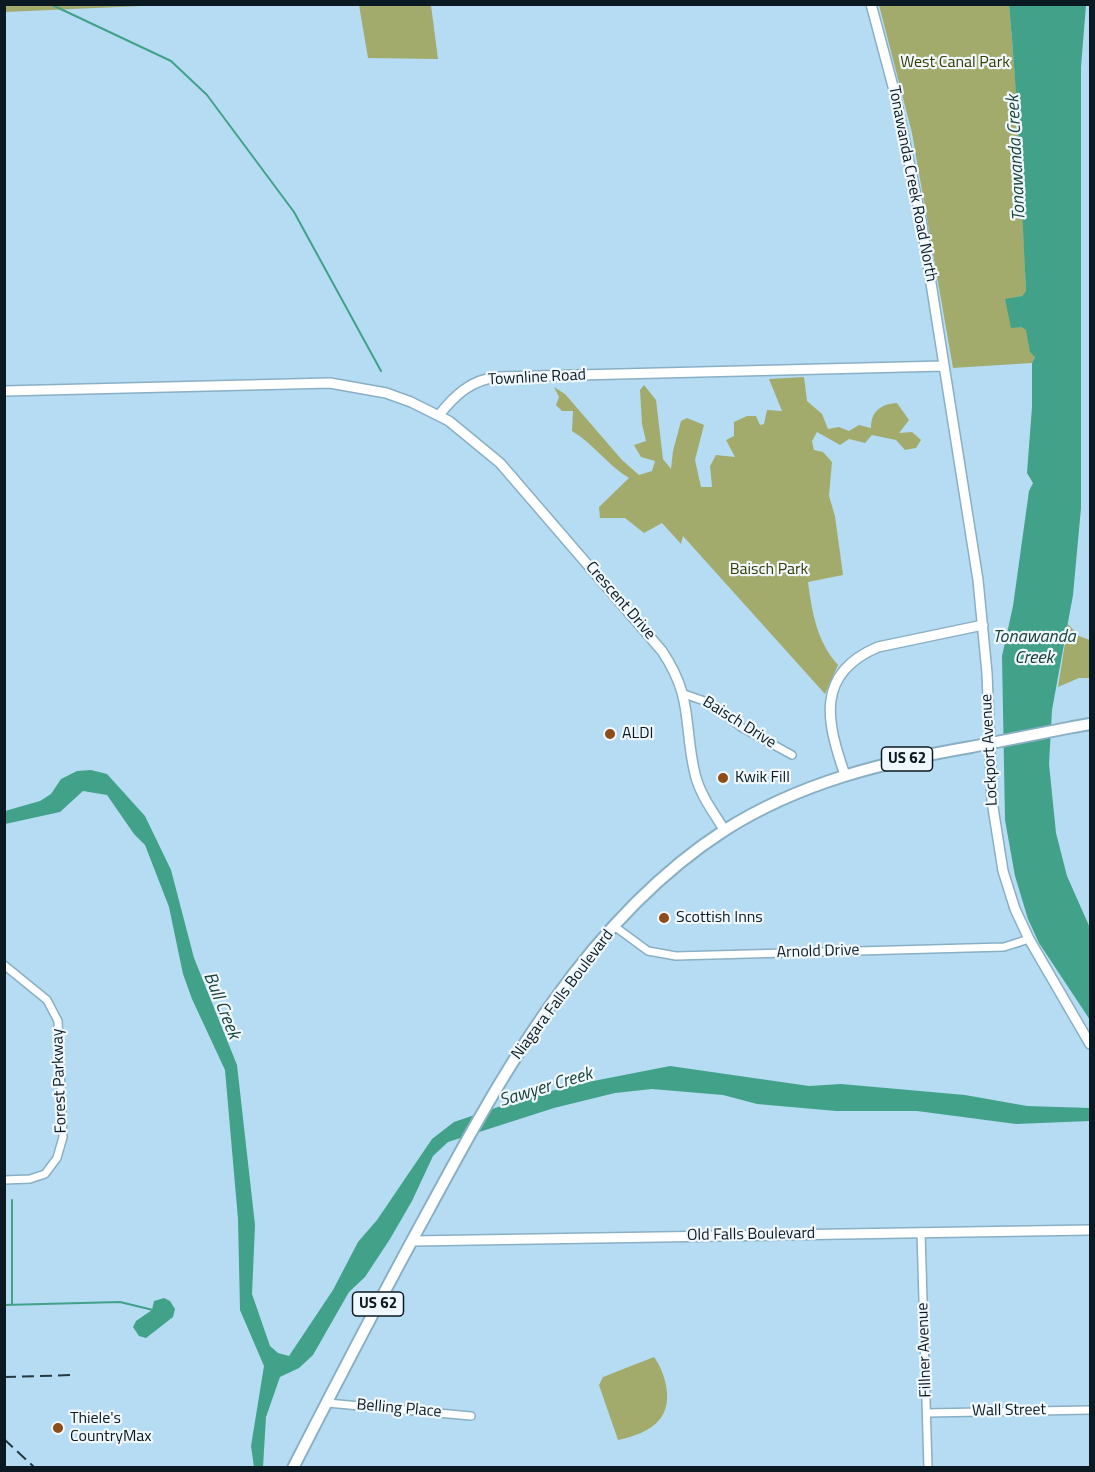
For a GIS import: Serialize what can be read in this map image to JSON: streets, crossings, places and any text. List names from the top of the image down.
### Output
{
  "streets": {
    "main road": ["US 62", "Niagara Falls Boulevard"],
    "street": [
      "Tonawanda Creek Road North",
      "Townline Road",
      "Crescent Drive",
      "Baisch Drive",
      "Lockport Avenue",
      "Arnold Drive",
      "Forest Parkway",
      "Old Falls Boulevard",
      "Fillner Avenue",
      "Belling Place",
      "Wall Street"
    ]
  },
  "crossings": [
    ["Tonawanda Creek Road North", "Townline Road"],
    ["Tonawanda Creek Road North", "Lockport Avenue"],
    ["Townline Road", "Crescent Drive"],
    ["Townline Road", "Lockport Avenue"],
    ["Crescent Drive", "Baisch Drive"],
    ["Crescent Drive", "Niagara Falls Boulevard"],
    ["Lockport Avenue", "Arnold Drive"],
    ["Arnold Drive", "Niagara Falls Boulevard"],
    ["Niagara Falls Boulevard", "Old Falls Boulevard"],
    ["Niagara Falls Boulevard", "Belling Place"],
    ["Old Falls Boulevard", "Fillner Avenue"],
    ["Fillner Avenue", "Wall Street"]
  ],
  "water": ["Tonawanda Creek", "Bull Creek", "Sawyer Creek"],
  "parks": ["West Canal Park", "Baisch Park"],
  "places": [
    "ALDI",
    "Kwik Fill",
    "Scottish Inns",
    "Thiele's CountryMax"
  ]
}
